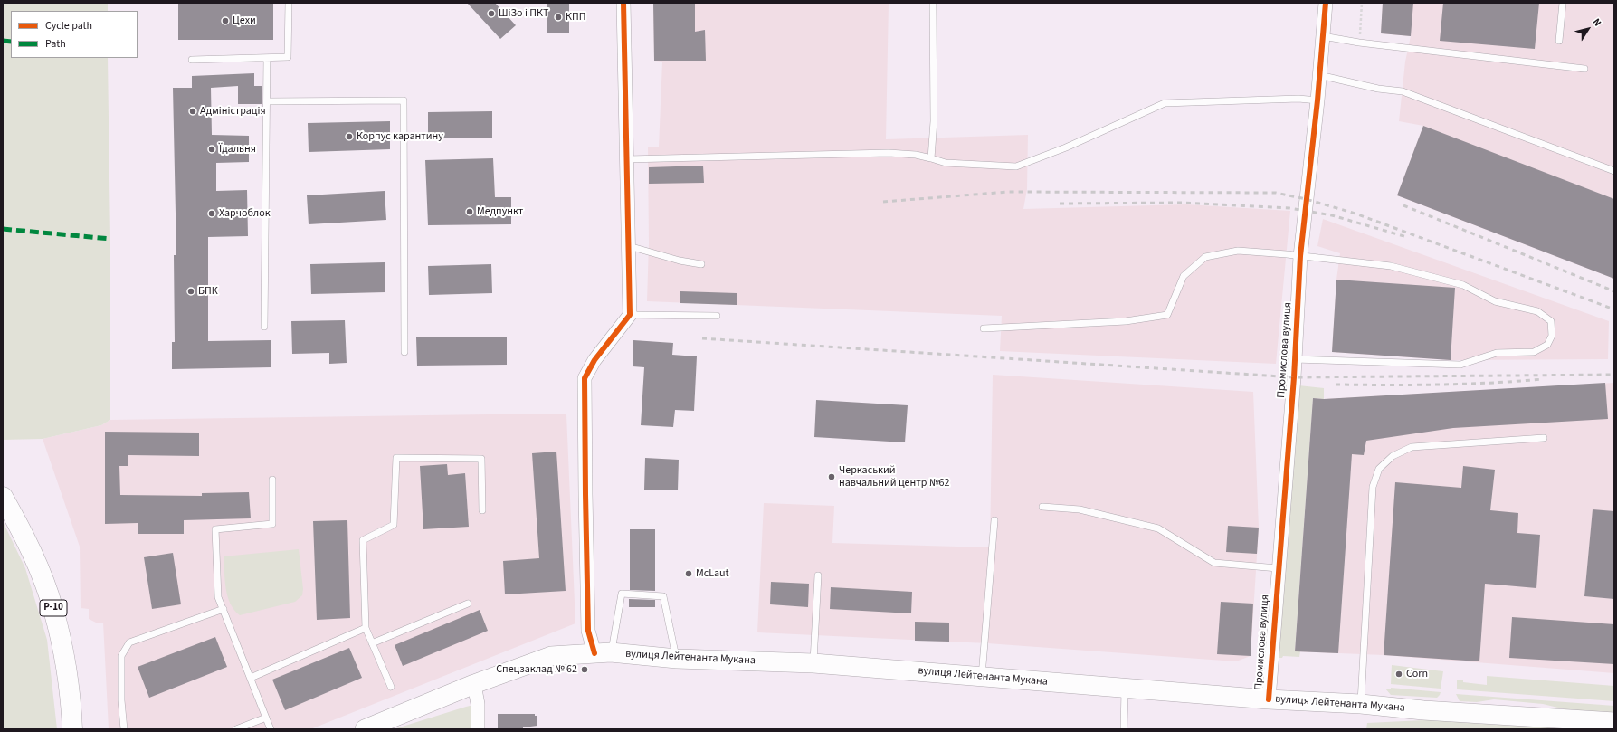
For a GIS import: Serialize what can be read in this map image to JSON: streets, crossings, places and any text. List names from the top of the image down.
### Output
{
  "streets": {
    "main road": ["Р-10", "вулиця Лейтенанта Мукана"],
    "street": ["Промислова вулиця"]
  },
  "crossings": [
    ["Промислова вулиця", "вулиця Лейтенанта Мукана"]
  ],
  "places": [
    "ШіЗо і ПКТ",
    "КПП",
    "Цехи",
    "Адміністрація",
    "Корпус карантину",
    "Їдальня",
    "Медпункт",
    "Харчоблок",
    "БПК",
    "Черкаський навчальний центр №62",
    "McLaut",
    "Спецзаклад № 62",
    "Corn"
  ],
  "legend": ["Cycle path", "Path"],
  "north": "top right"
}
